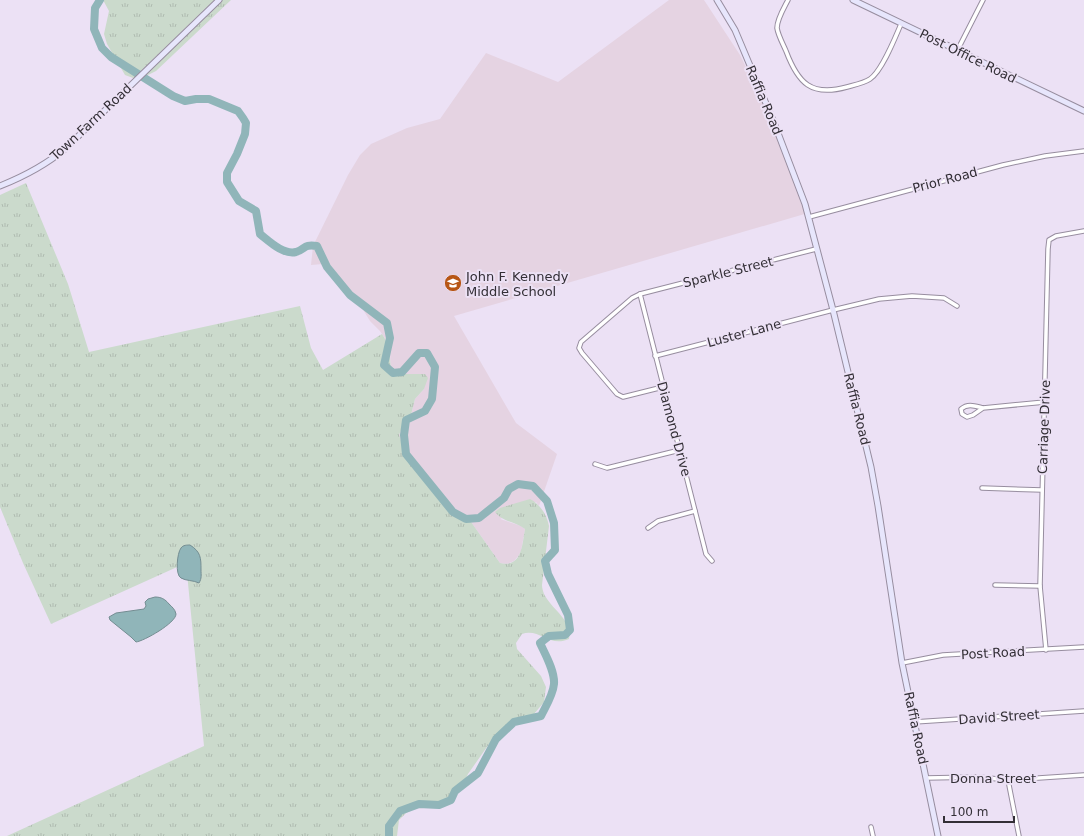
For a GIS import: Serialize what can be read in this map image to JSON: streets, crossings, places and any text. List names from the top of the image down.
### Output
{
  "streets": {
    "main road": ["Post Office Road", "Raffia Road", "Town Farm Road"],
    "street": [
      "Prior Road",
      "Sparkle Street",
      "Luster Lane",
      "Carriage Drive",
      "Diamond Drive",
      "Post Road",
      "David Street",
      "Donna Street"
    ]
  },
  "crossings": [
    ["Raffia Road", "Prior Road"],
    ["Raffia Road", "Sparkle Street"],
    ["Raffia Road", "Luster Lane"],
    ["Raffia Road", "Post Road"],
    ["Raffia Road", "David Street"],
    ["Raffia Road", "Donna Street"],
    ["Sparkle Street", "Diamond Drive"],
    ["Luster Lane", "Diamond Drive"],
    ["Carriage Drive", "Post Road"]
  ],
  "places": {
    "school or university": ["John F. Kennedy Middle School"]
  },
  "scale_bar": "100 m"
}
